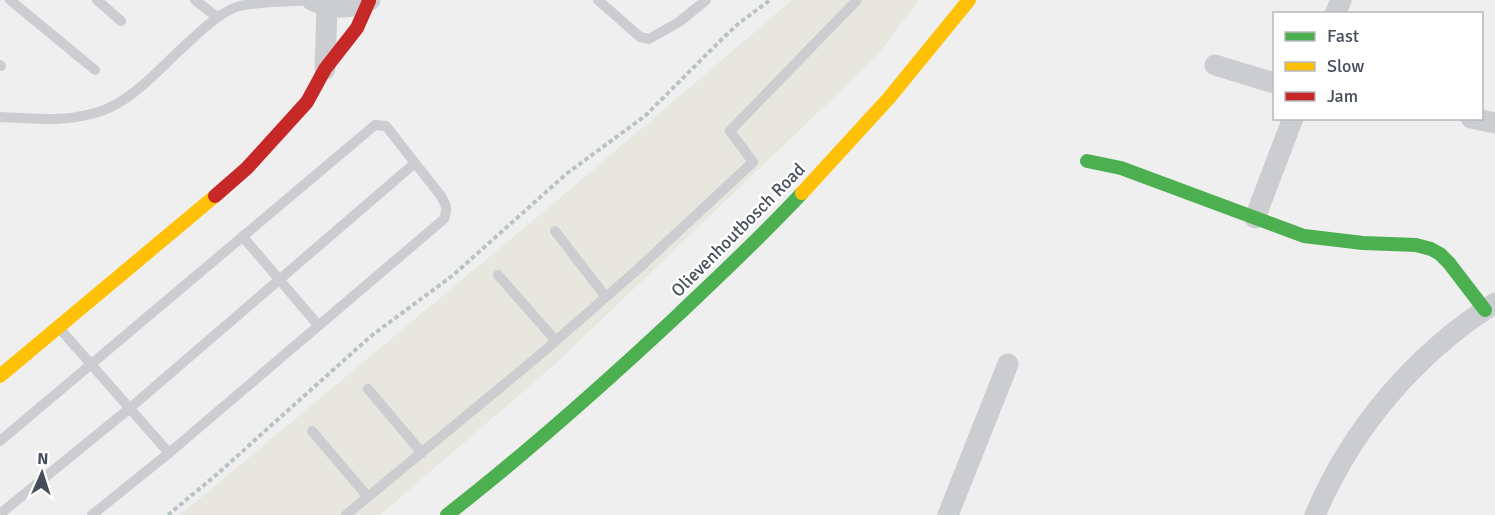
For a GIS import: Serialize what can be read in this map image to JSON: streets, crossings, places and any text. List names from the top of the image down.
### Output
{
  "streets": {
    "street": ["Olievenhoutbosch Road"]
  },
  "legend": ["Fast", "Slow", "Jam"],
  "north": "top"
}
